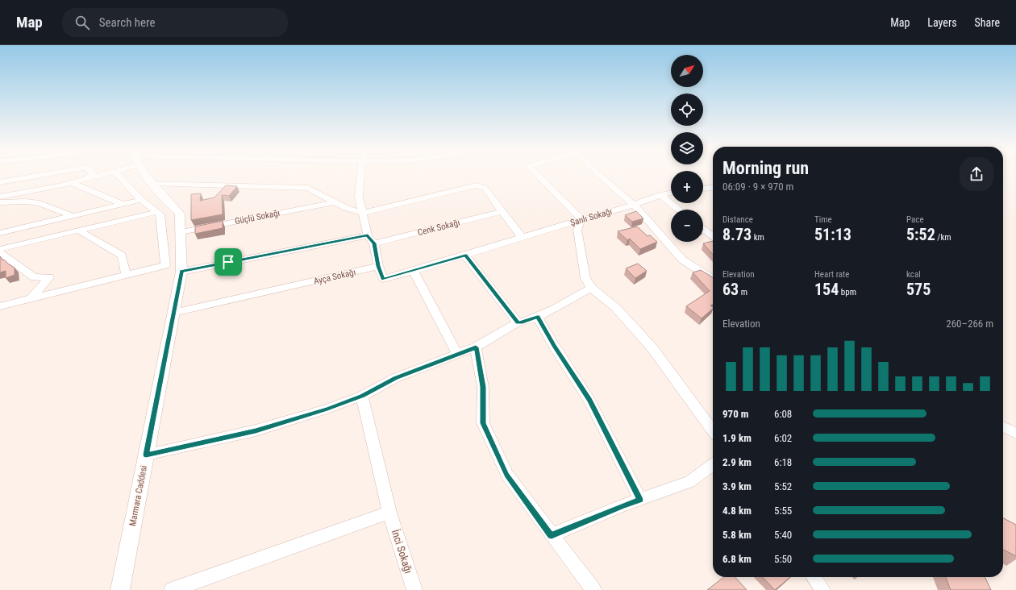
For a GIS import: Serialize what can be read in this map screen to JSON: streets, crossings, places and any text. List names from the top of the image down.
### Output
{
  "streets": {
    "street": [
      "Güçlü Sokağı",
      "Şanlı Sokağı",
      "Cenk Sokağı",
      "Ayça Sokağı",
      "Marmara Caddesi",
      "İnci Sokağı"
    ]
  },
  "crossings": [
    ["Güçlü Sokağı", "Marmara Caddesi"],
    ["Şanlı Sokağı", "Ayça Sokağı"],
    ["Ayça Sokağı", "Marmara Caddesi"]
  ],
  "north": "top right",
  "page": {
    "header": "Map",
    "search": "Search here",
    "nav": ["Map", "Layers", "Share"],
    "map_buttons": ["+", "−"],
    "heading": ["Morning run", "06:09 · 9 × 970 m"],
    "stats": [
      ["Distance", "8.73 km"],
      ["Time", "51:13"],
      ["Pace", "5:52 /km"],
      ["Elevation", "63 m"],
      ["Heart rate", "154 bpm"],
      ["kcal", "575"]
    ],
    "chart": ["Elevation", "260–266 m"],
    "list": [
      {
        "name": "970 m",
        "note": "6:08"
      },
      {
        "name": "1.9 km",
        "note": "6:02"
      },
      {
        "name": "2.9 km",
        "note": "6:18"
      },
      {
        "name": "3.9 km",
        "note": "5:52"
      },
      {
        "name": "4.8 km",
        "note": "5:55"
      },
      {
        "name": "5.8 km",
        "note": "5:40"
      },
      {
        "name": "6.8 km",
        "note": "5:50"
      }
    ]
  }
}
